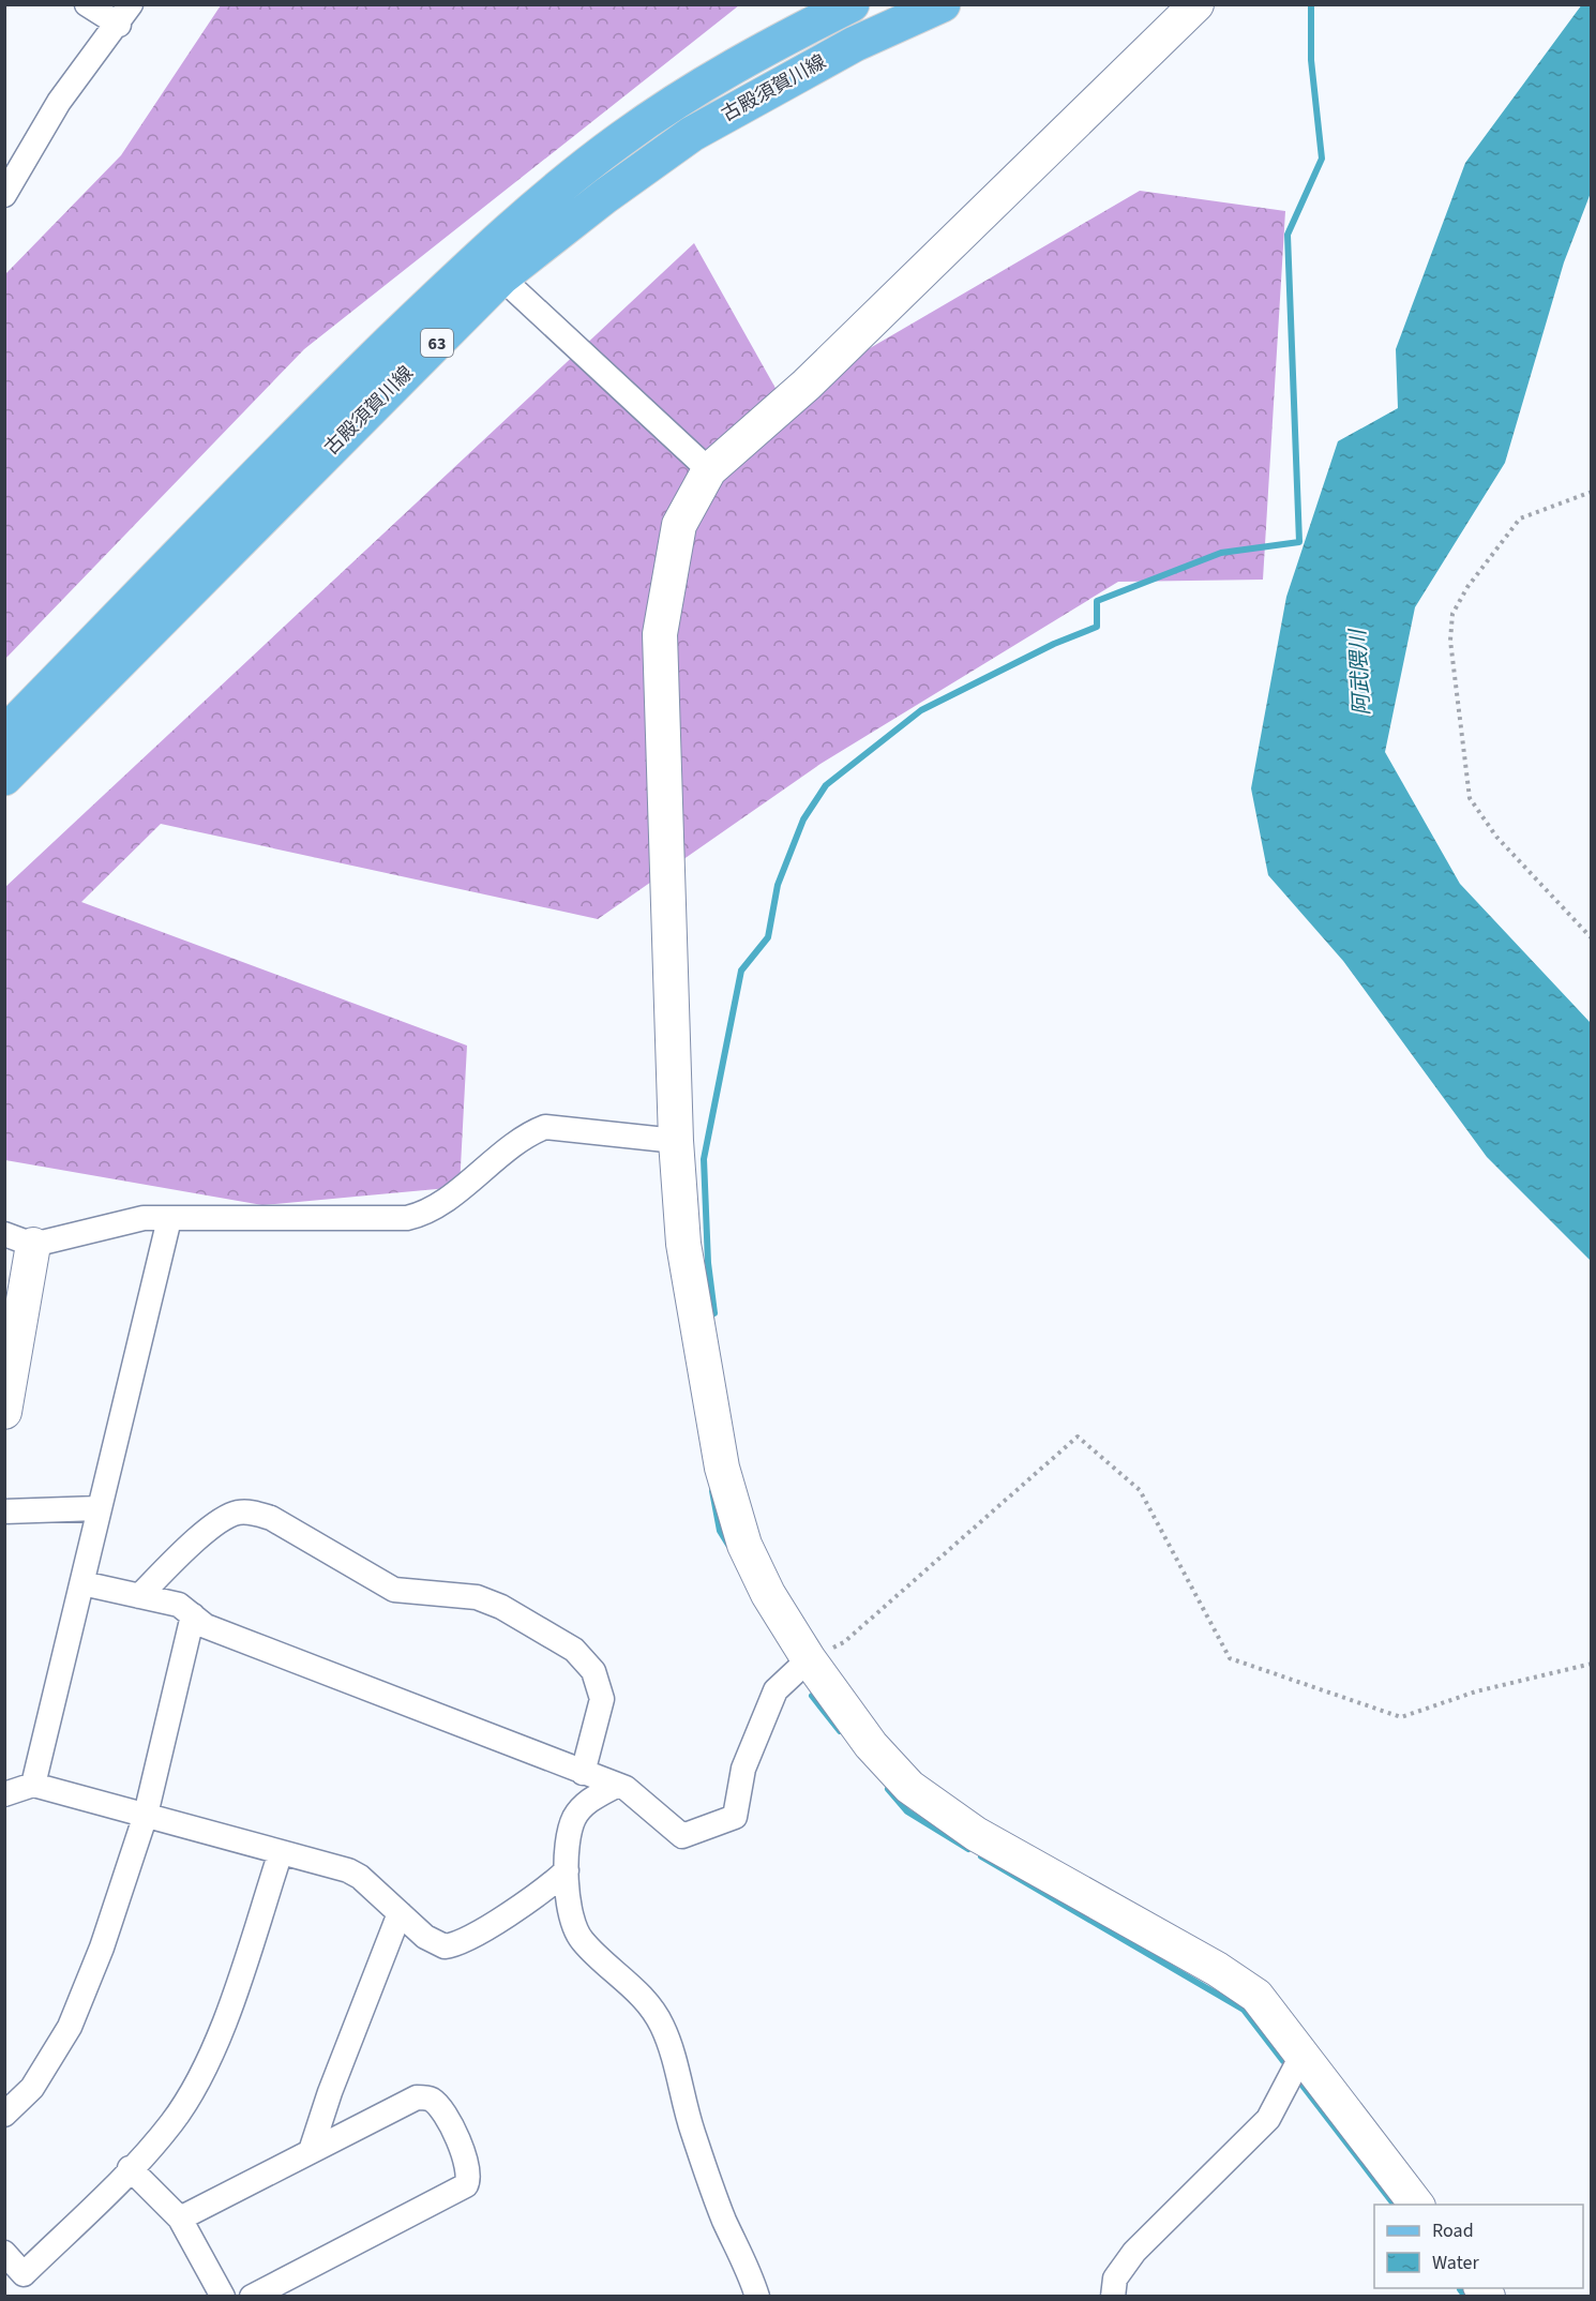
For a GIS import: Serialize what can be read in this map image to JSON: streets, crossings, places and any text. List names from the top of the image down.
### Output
{
  "streets": {
    "main road": ["古殿須賀川線", "63"]
  },
  "water": ["阿武隈川"],
  "legend": ["Road", "Water"]
}
